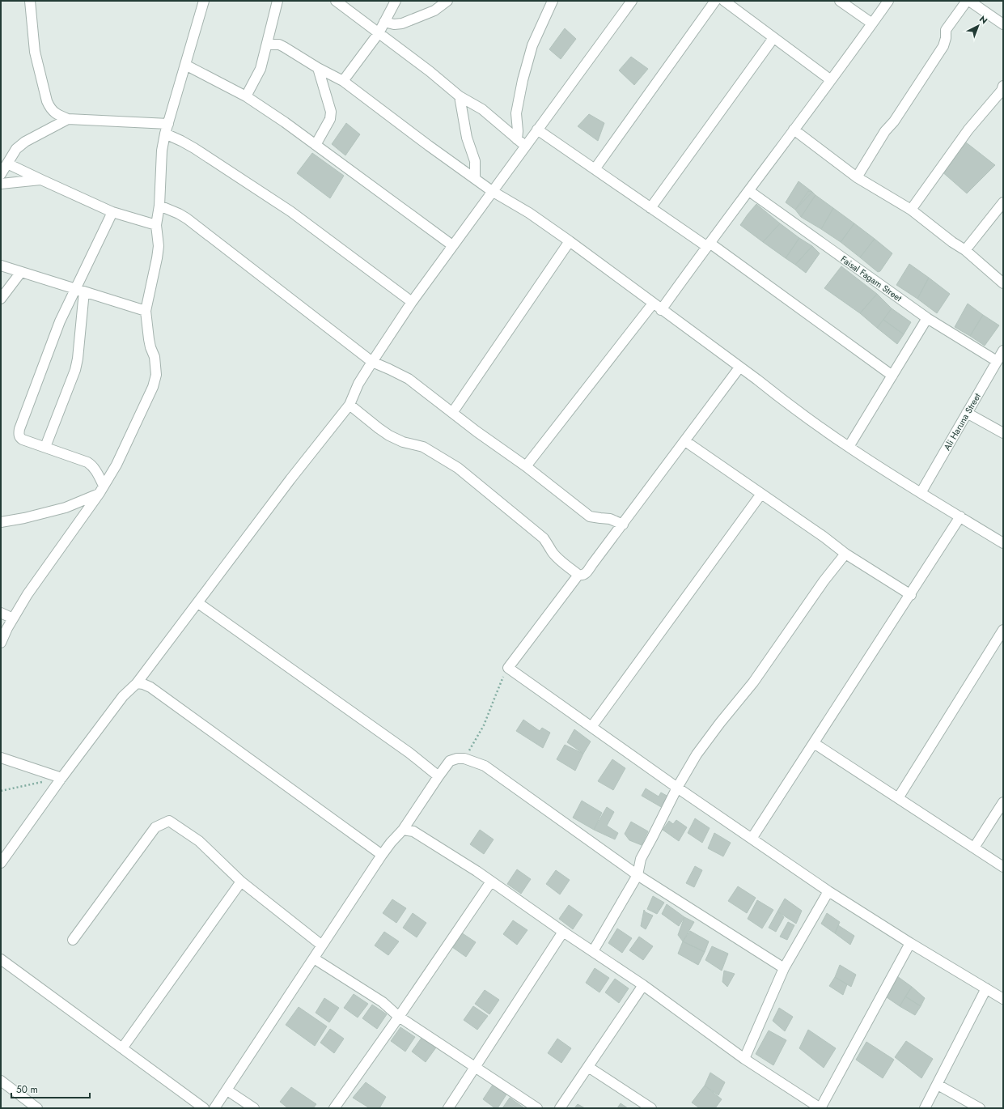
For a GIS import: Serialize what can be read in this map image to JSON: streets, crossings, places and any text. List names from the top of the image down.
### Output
{
  "streets": {
    "street": ["Faisal Fagam Street", "Ali Haruna Street"]
  },
  "crossings": [
    ["Faisal Fagam Street", "Ali Haruna Street"]
  ],
  "scale_bar": "50 m",
  "north": "top right"
}
